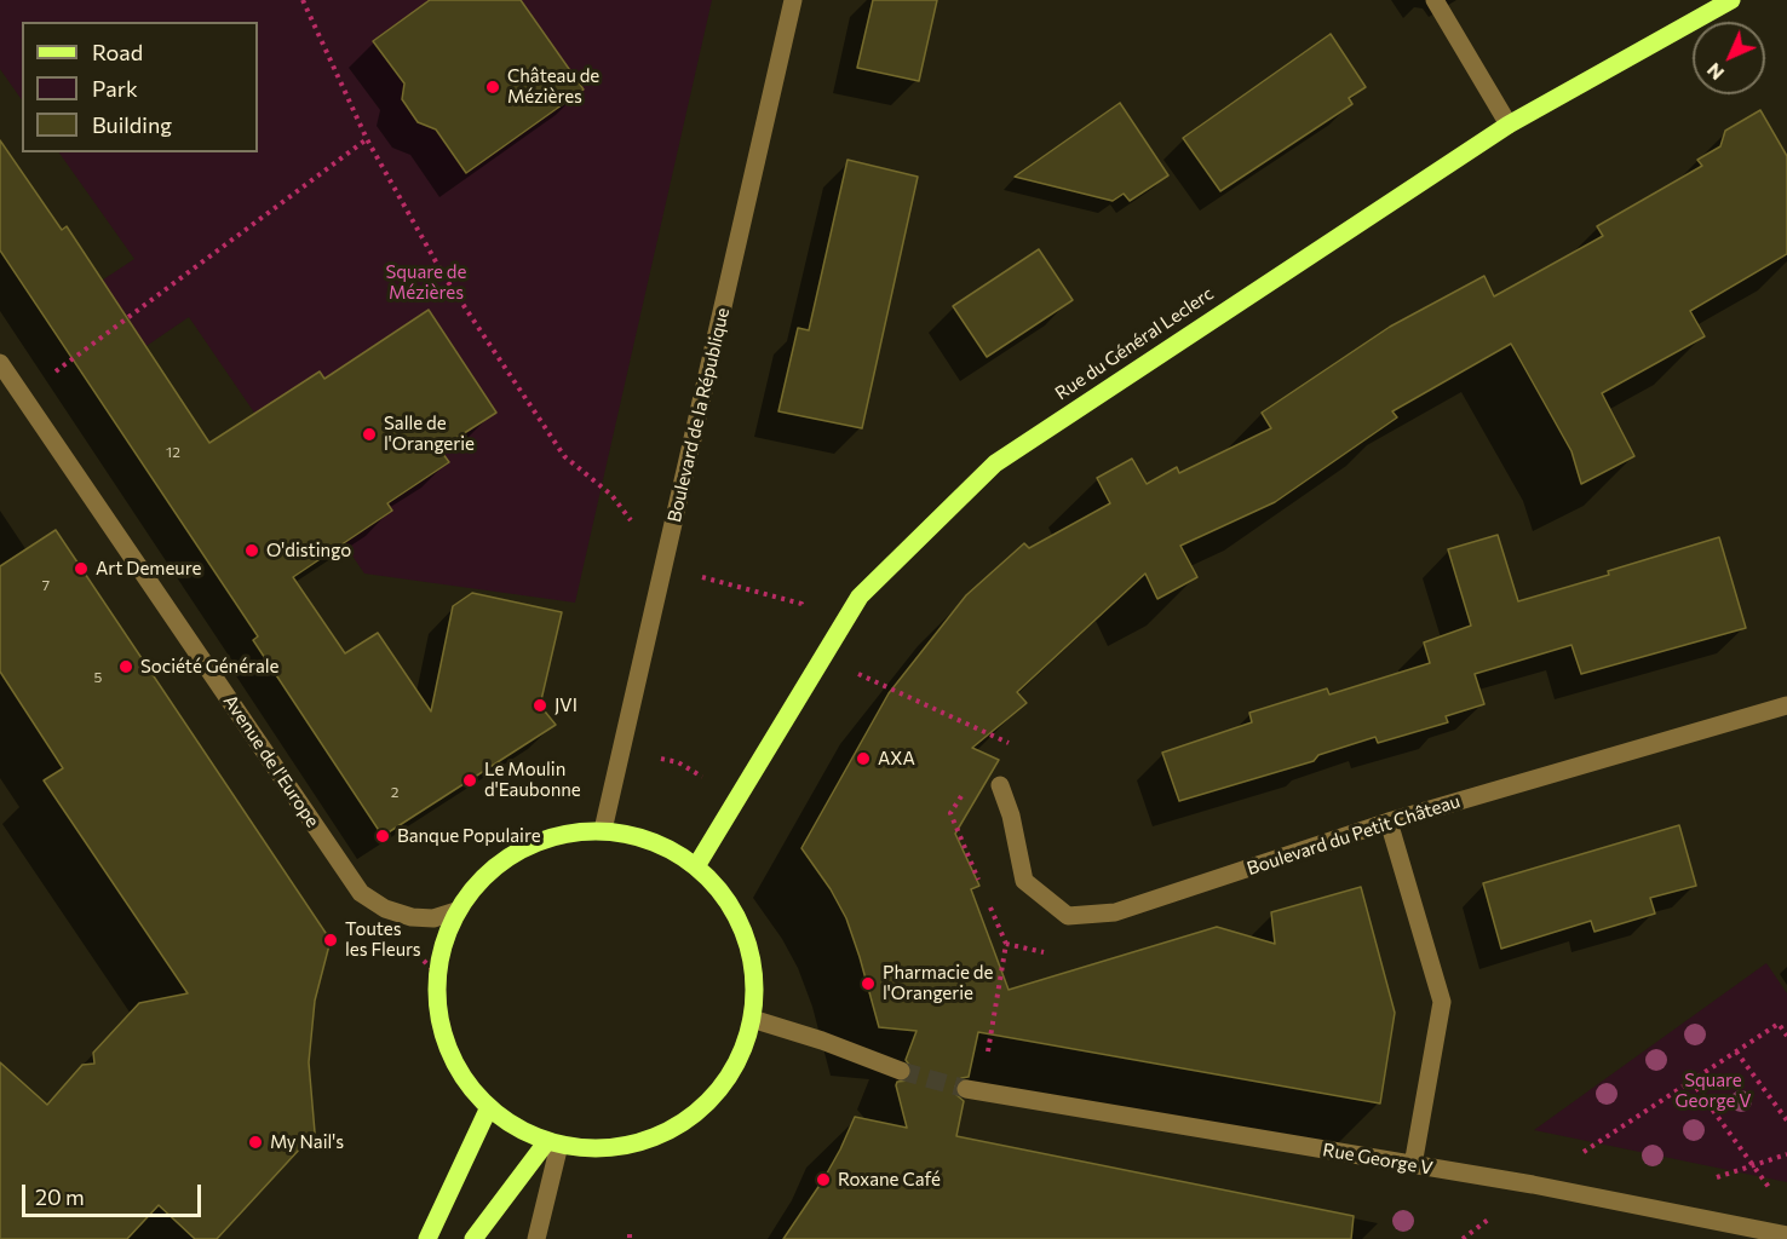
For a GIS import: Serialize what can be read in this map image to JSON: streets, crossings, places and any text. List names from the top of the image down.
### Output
{
  "streets": {
    "main road": ["Rue du Général Leclerc"],
    "street": [
      "Boulevard de la République",
      "Avenue de l'Europe",
      "Boulevard du Petit Château",
      "Rue George V"
    ]
  },
  "parks": ["Square de Mézières", "Square George V"],
  "places": [
    "Château de Mézières",
    "Salle de l'Orangerie",
    "O'distingo",
    "Art Demeure",
    "Société Générale",
    "JVI",
    "AXA",
    "Le Moulin d'Eaubonne",
    "Banque Populaire",
    "Toutes les Fleurs",
    "Pharmacie de l'Orangerie",
    "My Nail's",
    "Roxane Café"
  ],
  "house_numbers": [
    "12",
    "7",
    "5",
    "2"
  ],
  "legend": ["Road", "Park", "Building"],
  "scale_bar": "20 m",
  "north": "bottom left"
}
